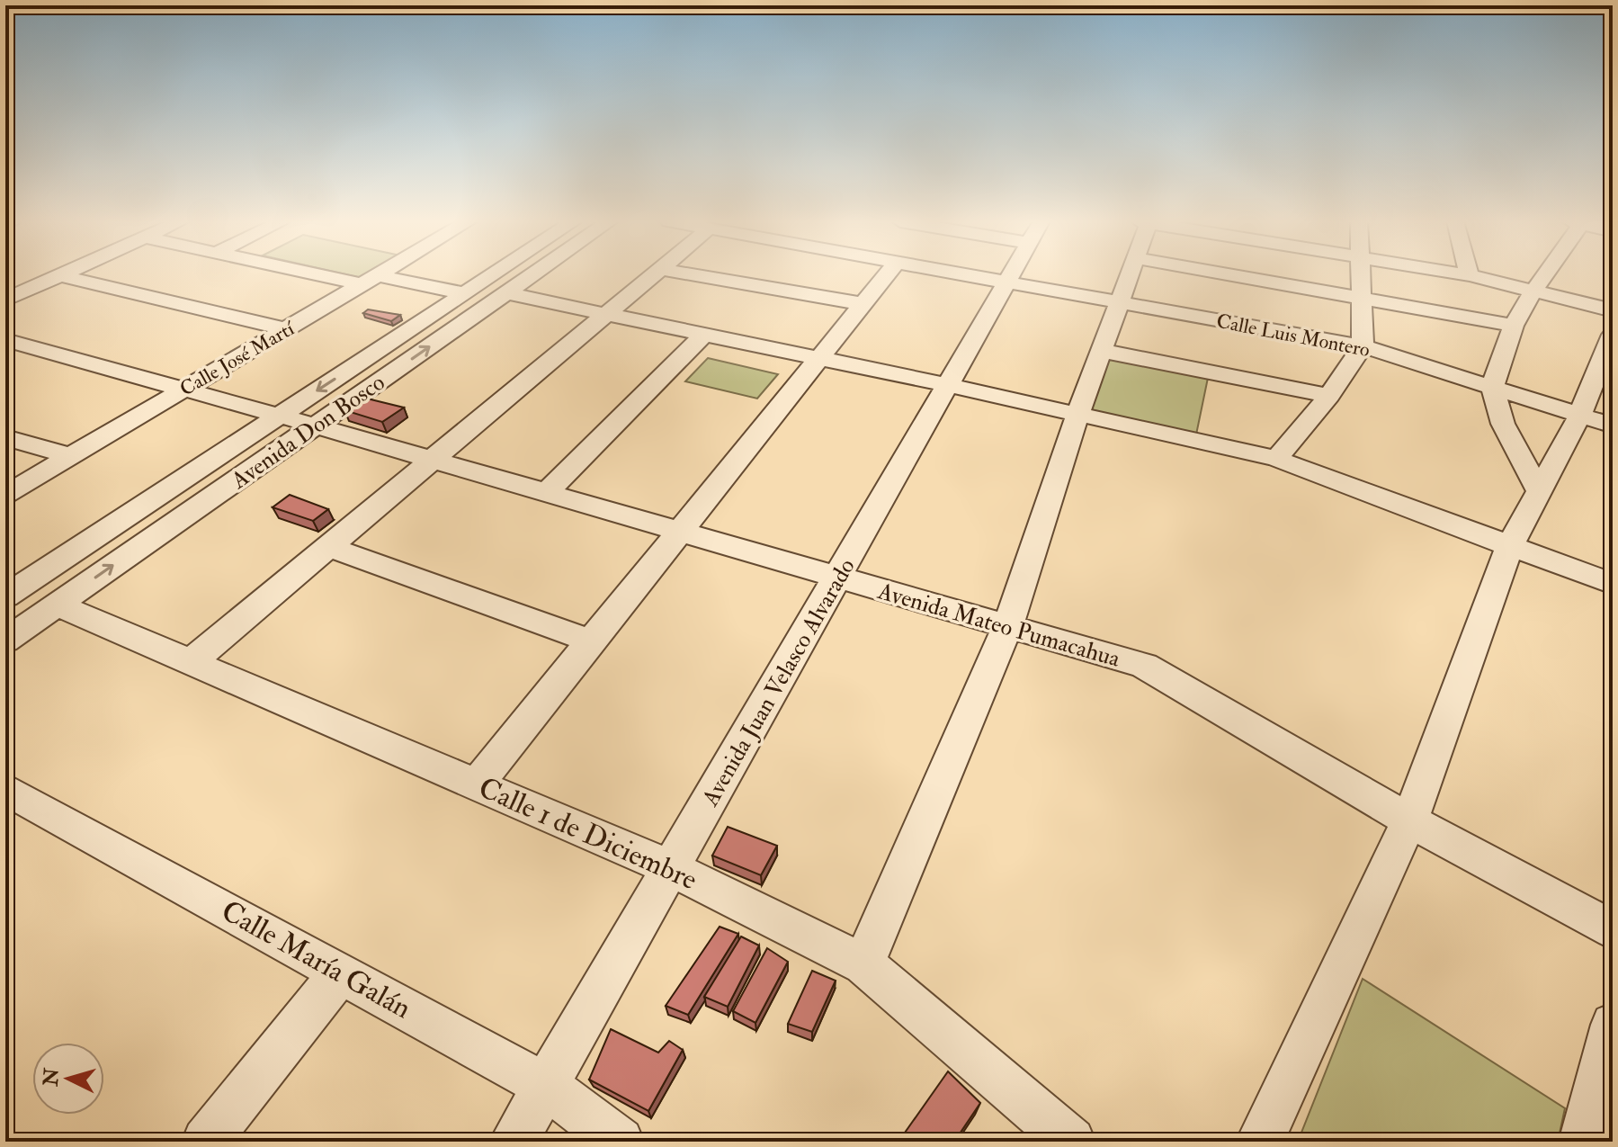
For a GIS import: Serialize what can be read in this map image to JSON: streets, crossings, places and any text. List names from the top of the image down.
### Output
{
  "streets": {
    "street": [
      "Calle Luis Montero",
      "Calle José Martí",
      "Avenida Don Bosco",
      "Avenida Mateo Pumacahua",
      "Avenida Juan Velasco Alvarado",
      "Calle 1 de Diciembre",
      "Calle María Galán"
    ]
  },
  "crossings": [
    ["Calle Luis Montero", "Avenida Juan Velasco Alvarado"],
    ["Calle José Martí", "Avenida Mateo Pumacahua"],
    ["Avenida Don Bosco", "Avenida Mateo Pumacahua"],
    ["Avenida Don Bosco", "Calle 1 de Diciembre"],
    ["Avenida Mateo Pumacahua", "Avenida Juan Velasco Alvarado"],
    ["Avenida Juan Velasco Alvarado", "Calle 1 de Diciembre"],
    ["Avenida Juan Velasco Alvarado", "Calle María Galán"]
  ],
  "north": "left"
}
